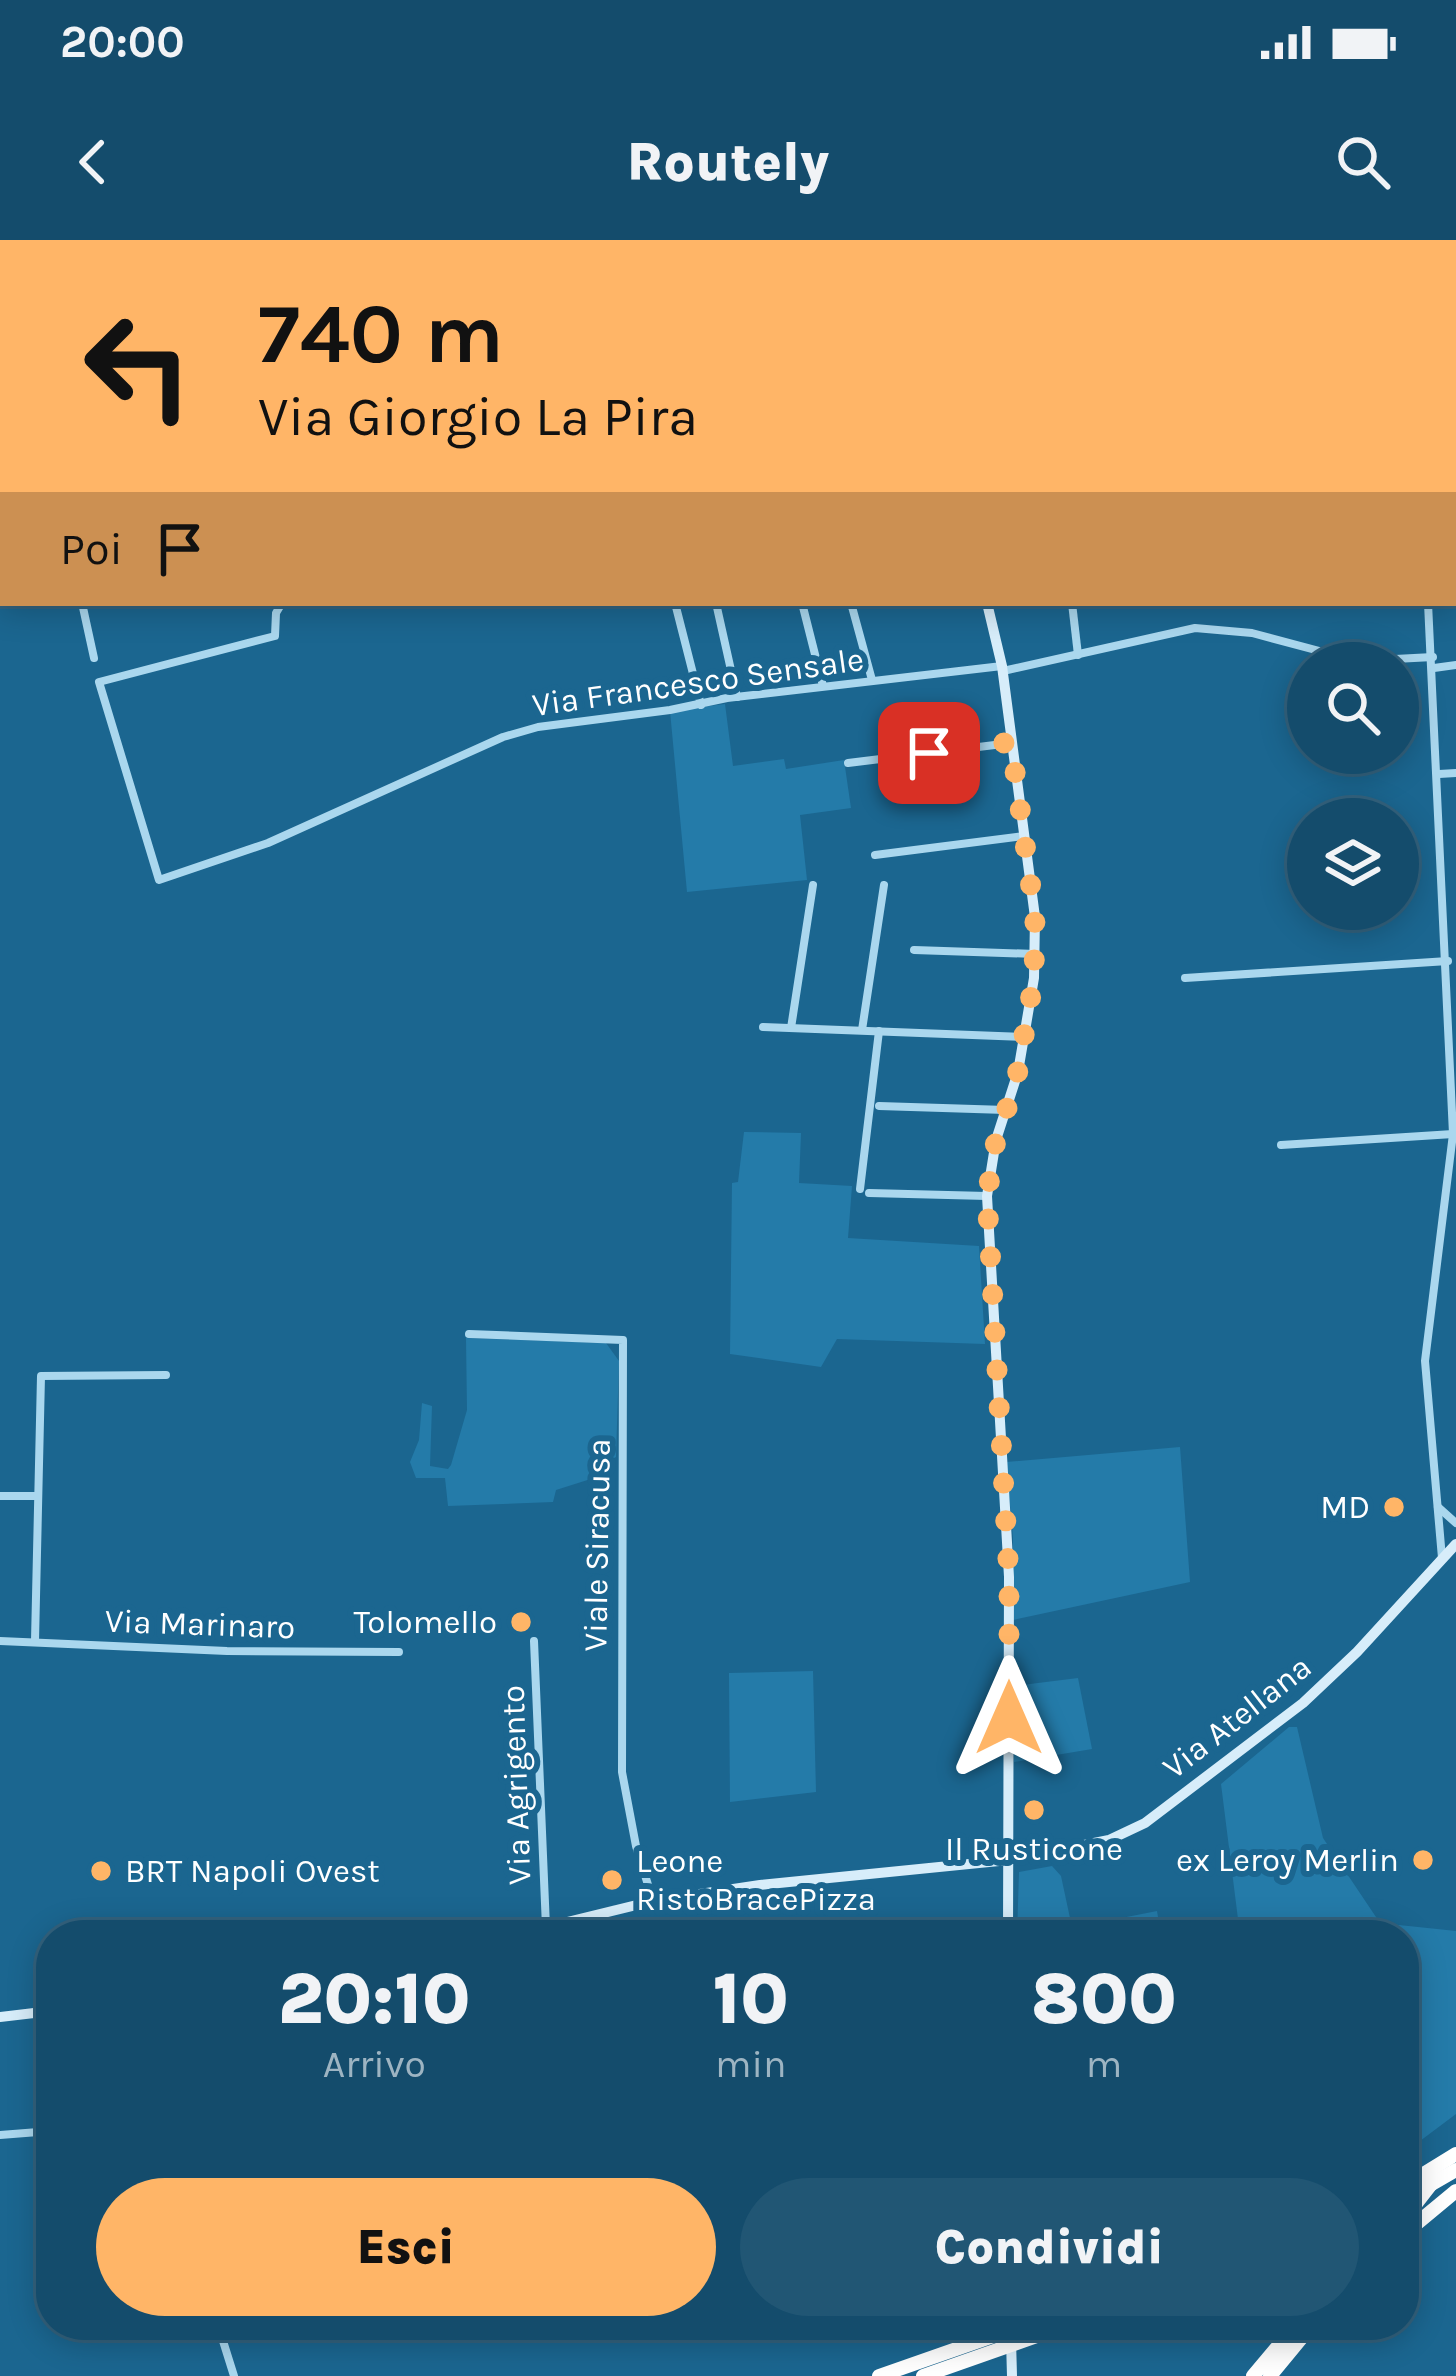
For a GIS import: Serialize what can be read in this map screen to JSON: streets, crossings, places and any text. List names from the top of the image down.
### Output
{
  "streets": {
    "street": [
      "Via Francesco Sensale",
      "Viale Siracusa",
      "Via Marinaro",
      "Via Atellana",
      "Via Agrigento"
    ]
  },
  "crossings": [
    ["Viale Siracusa", "Via Atellana"]
  ],
  "places": [
    "MD",
    "Tolomello",
    "Il Rusticone",
    "ex Leroy Merlin",
    "BRT Napoli Ovest",
    "Leone RistoBracePizza"
  ],
  "page": {
    "status": "20:00",
    "header": "Routely",
    "turn": ["740 m", "Via Giorgio La Pira"],
    "then": "Poi",
    "eta": [
      "20:10",
      "Arrivo",
      "10",
      "min",
      "800",
      "m"
    ],
    "buttons": ["Esci", "Condividi"]
  }
}
